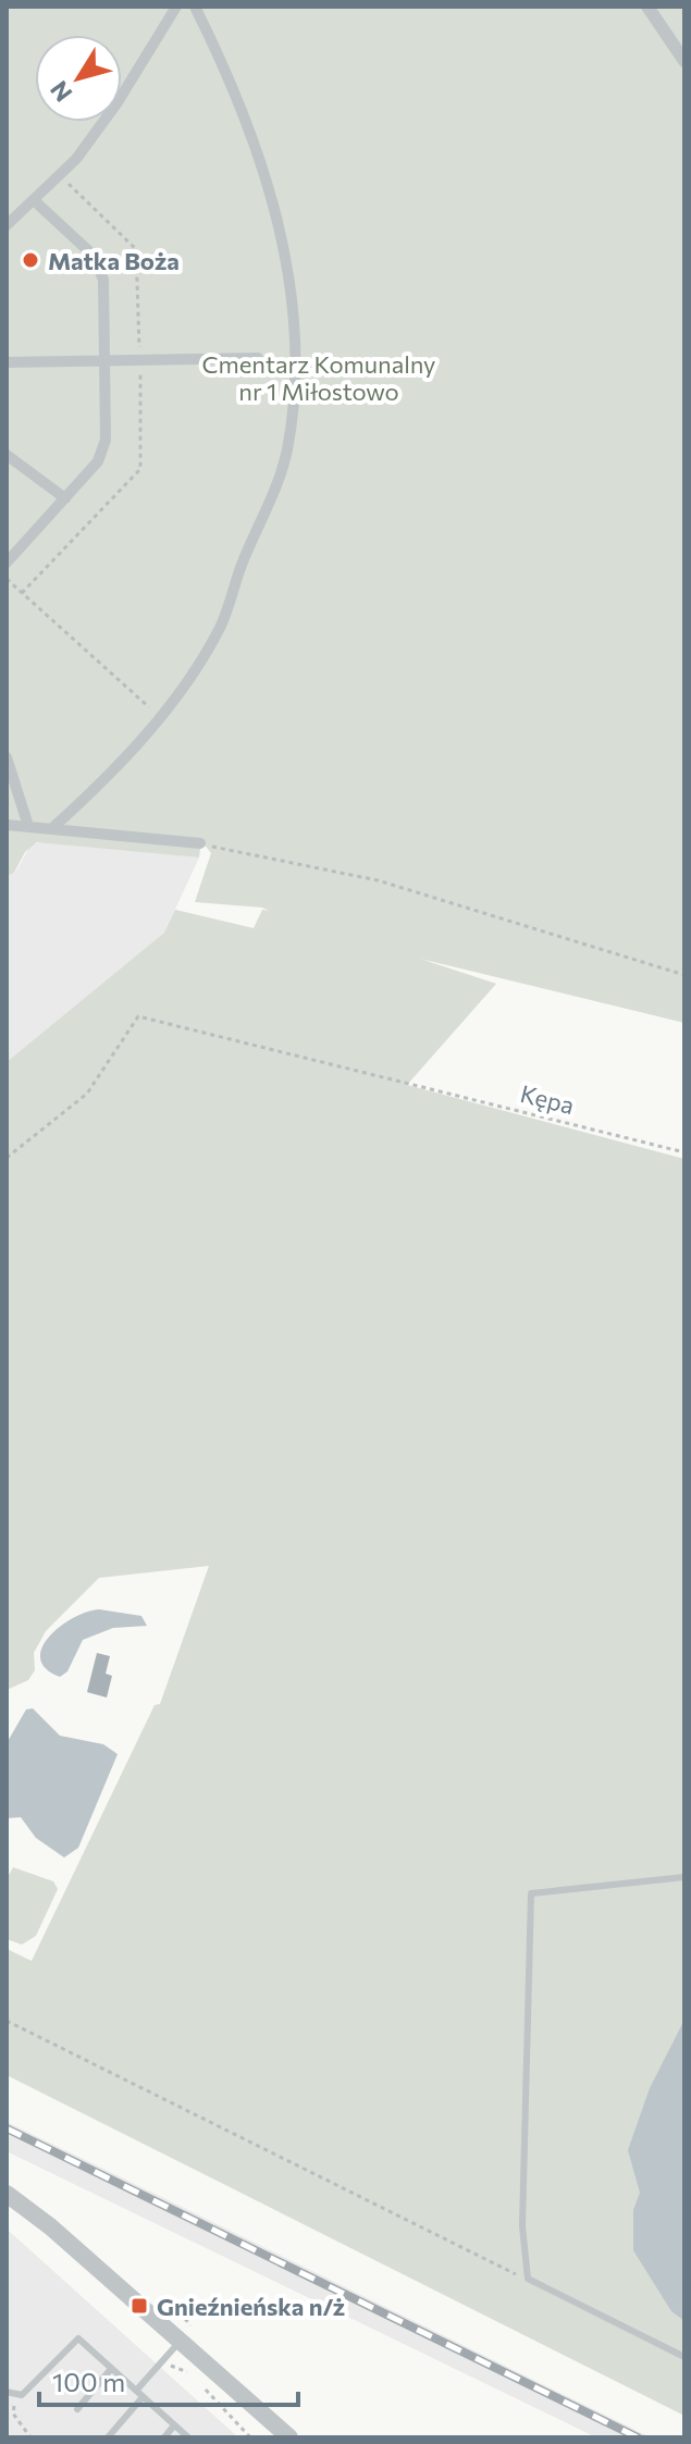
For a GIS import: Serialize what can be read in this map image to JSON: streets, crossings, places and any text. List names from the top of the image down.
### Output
{
  "streets": {
    "path": ["Kępa"]
  },
  "parks": ["Cmentarz Komunalny nr 1 Miłostowo"],
  "places": {
    "other": ["Matka Boża"],
    "transit": ["Gnieźnieńska n/ż"]
  },
  "scale_bar": "100 m",
  "north": "bottom left"
}
